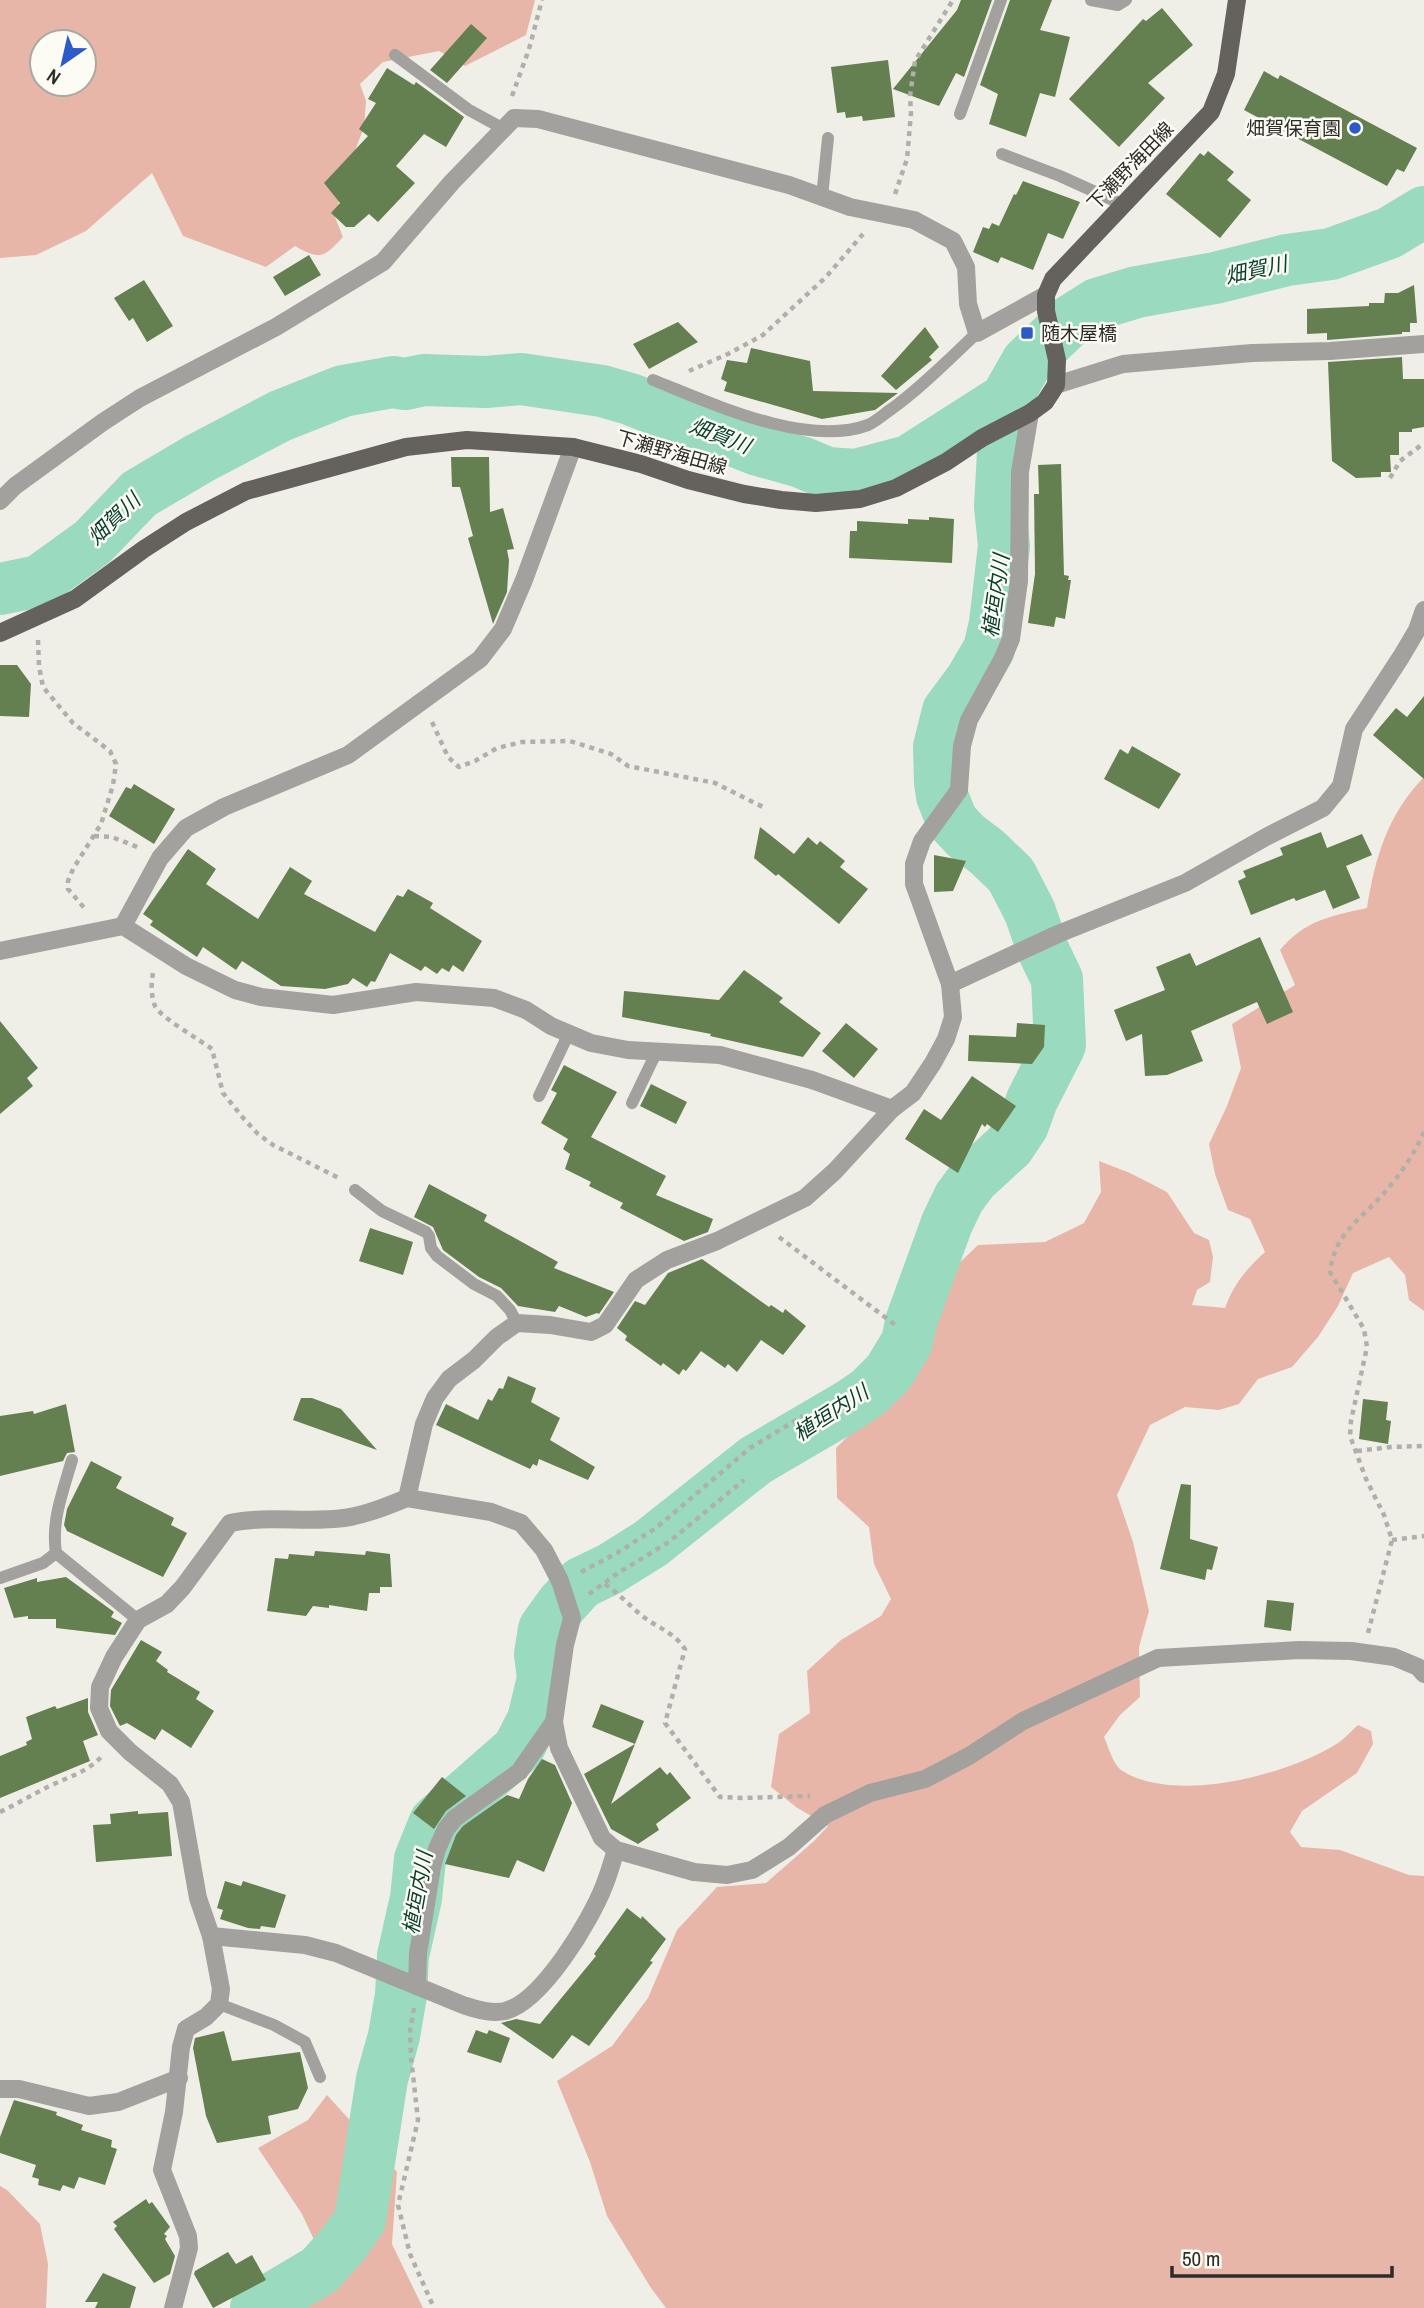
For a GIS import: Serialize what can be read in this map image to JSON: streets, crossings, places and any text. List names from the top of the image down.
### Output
{
  "streets": {
    "main road": ["下瀬野海田線"]
  },
  "water": ["畑賀川", "植垣内川"],
  "places": {
    "other": ["畑賀保育園"],
    "transit": ["随木屋橋"]
  },
  "scale_bar": "50 m",
  "north": "bottom left"
}
